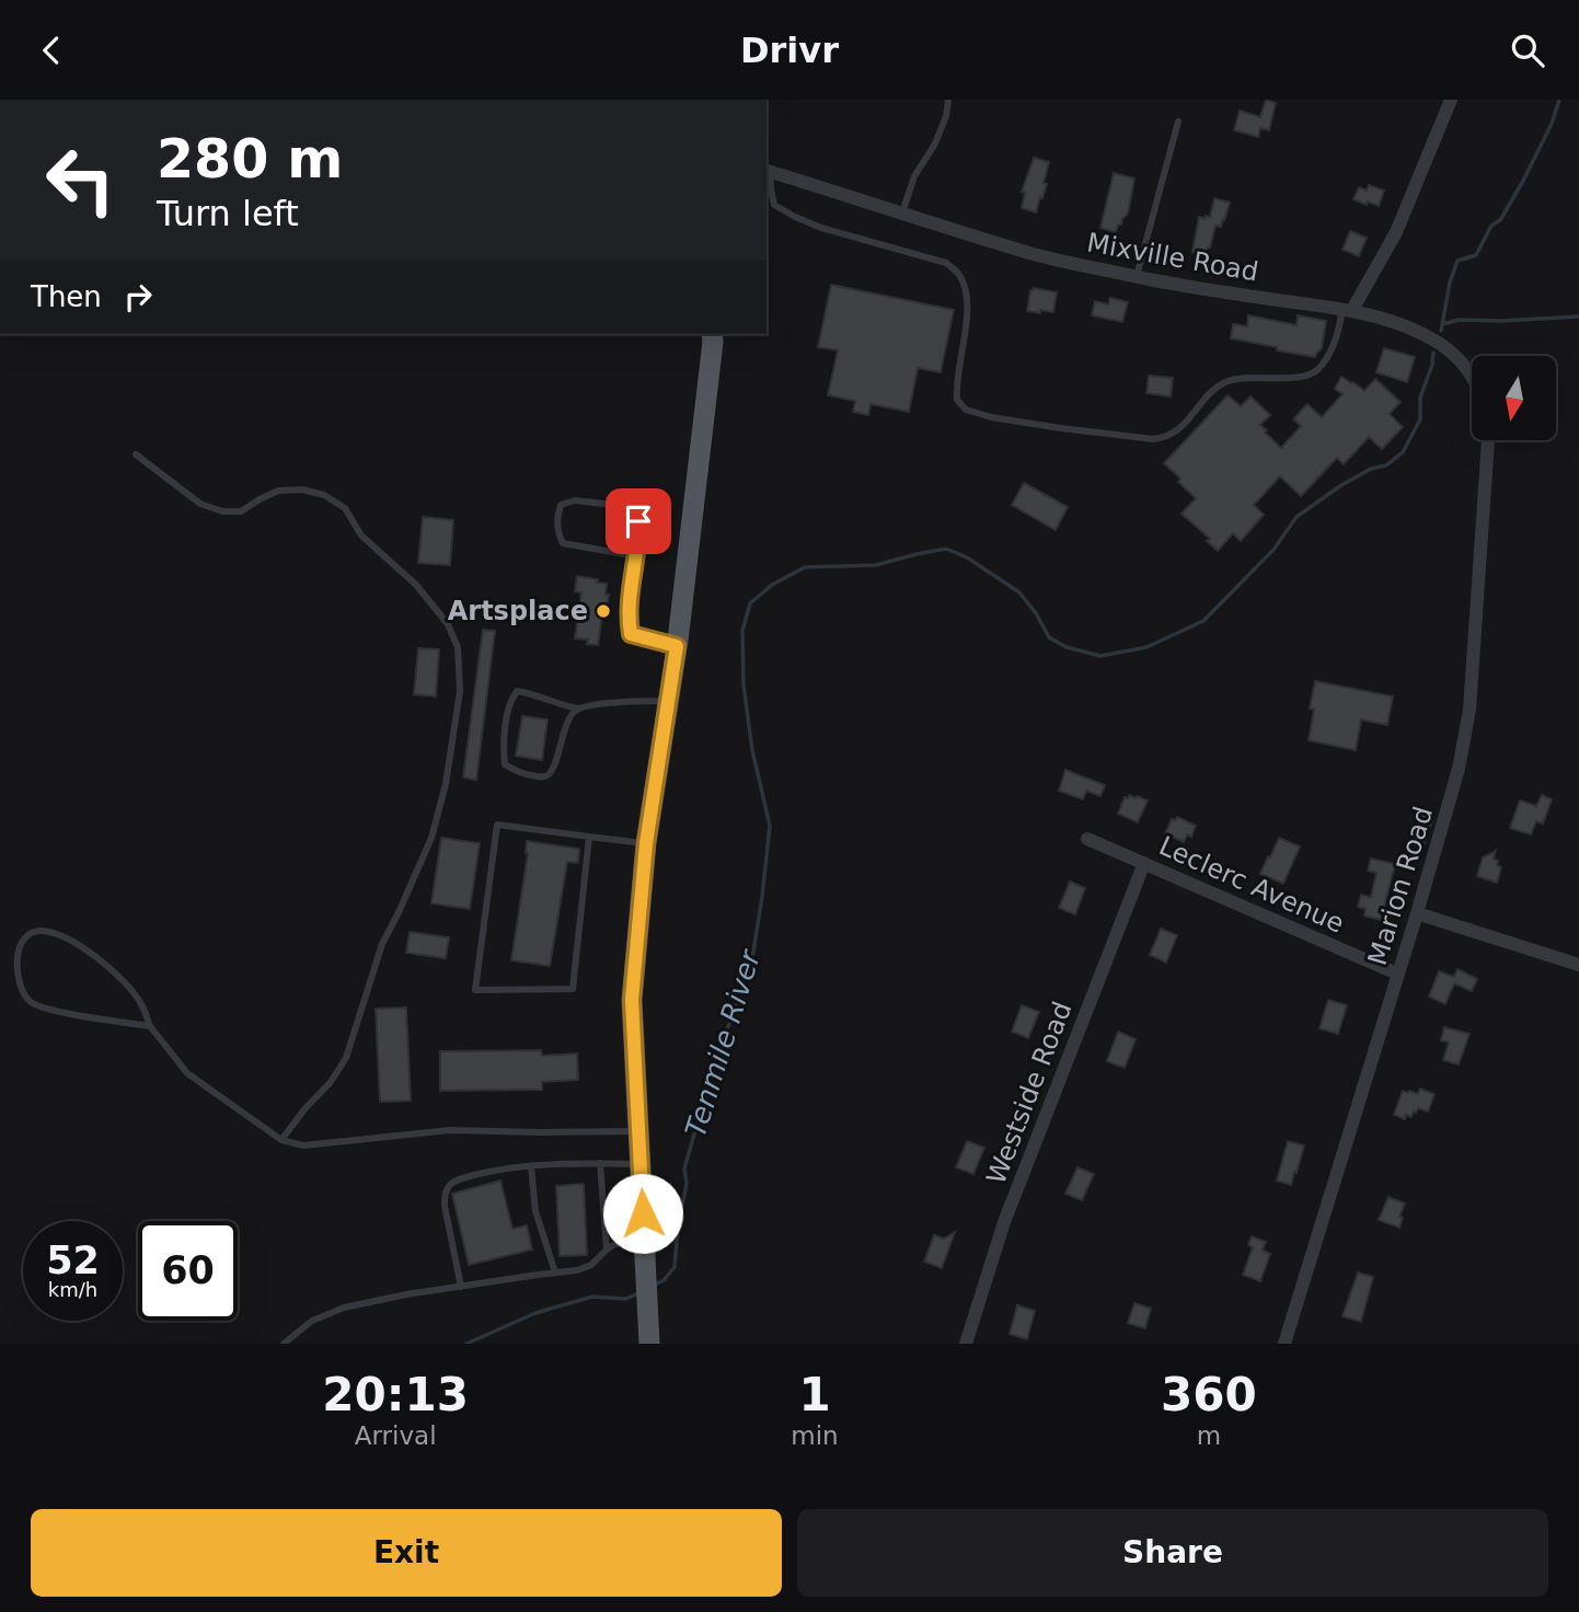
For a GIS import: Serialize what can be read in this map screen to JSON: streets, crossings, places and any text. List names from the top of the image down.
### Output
{
  "streets": {
    "street": [
      "Mixville Road",
      "Leclerc Avenue",
      "Marion Road",
      "Westside Road"
    ]
  },
  "crossings": [
    ["Leclerc Avenue", "Marion Road"],
    ["Leclerc Avenue", "Westside Road"]
  ],
  "water": ["Tenmile River"],
  "places": ["Artsplace"],
  "north": "bottom",
  "page": {
    "header": "Drivr",
    "turn": ["280 m", "Turn left"],
    "then": "Then",
    "speed": "52 km/h",
    "limit": "60",
    "eta": [
      "20:13",
      "Arrival",
      "1",
      "min",
      "360",
      "m"
    ],
    "buttons": ["Exit", "Share"]
  }
}
